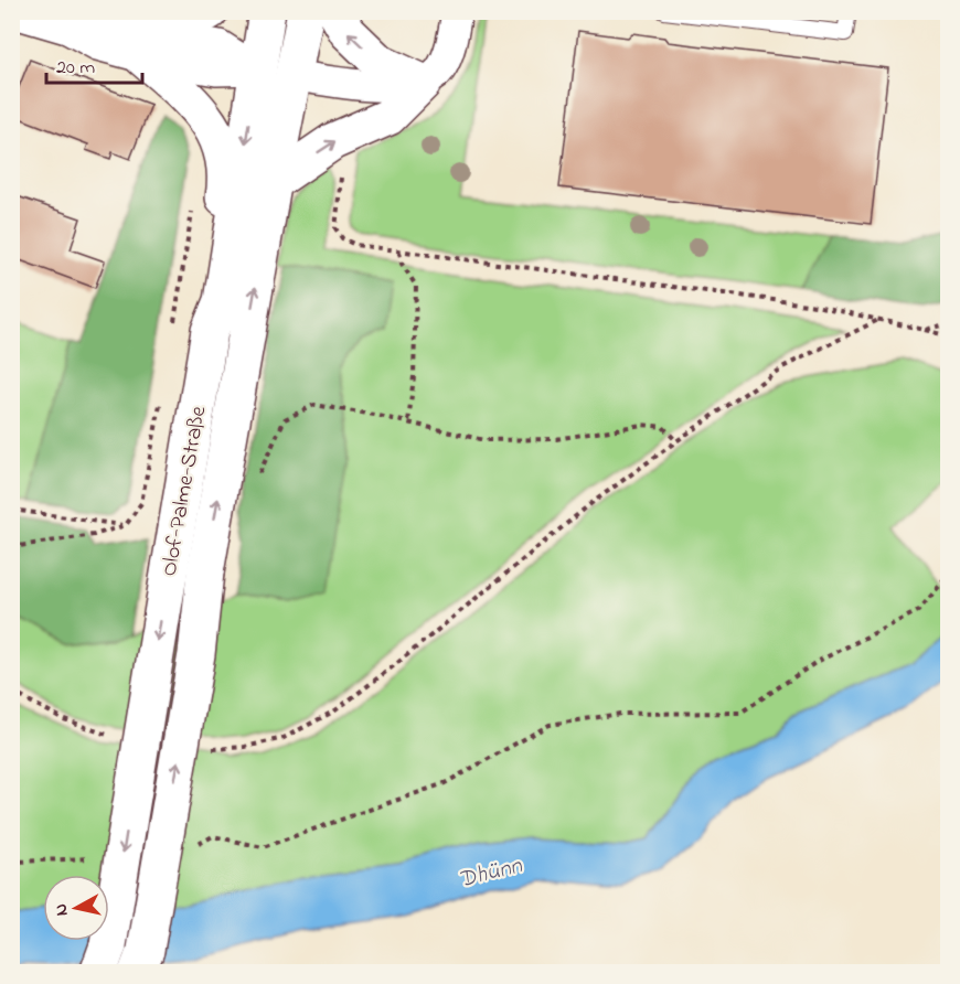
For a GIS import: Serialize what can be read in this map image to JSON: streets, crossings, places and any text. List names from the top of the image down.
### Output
{
  "streets": {
    "main road": ["Olof-Palme-Straße"]
  },
  "water": ["Dhünn"],
  "scale_bar": "20 m",
  "north": "left"
}
